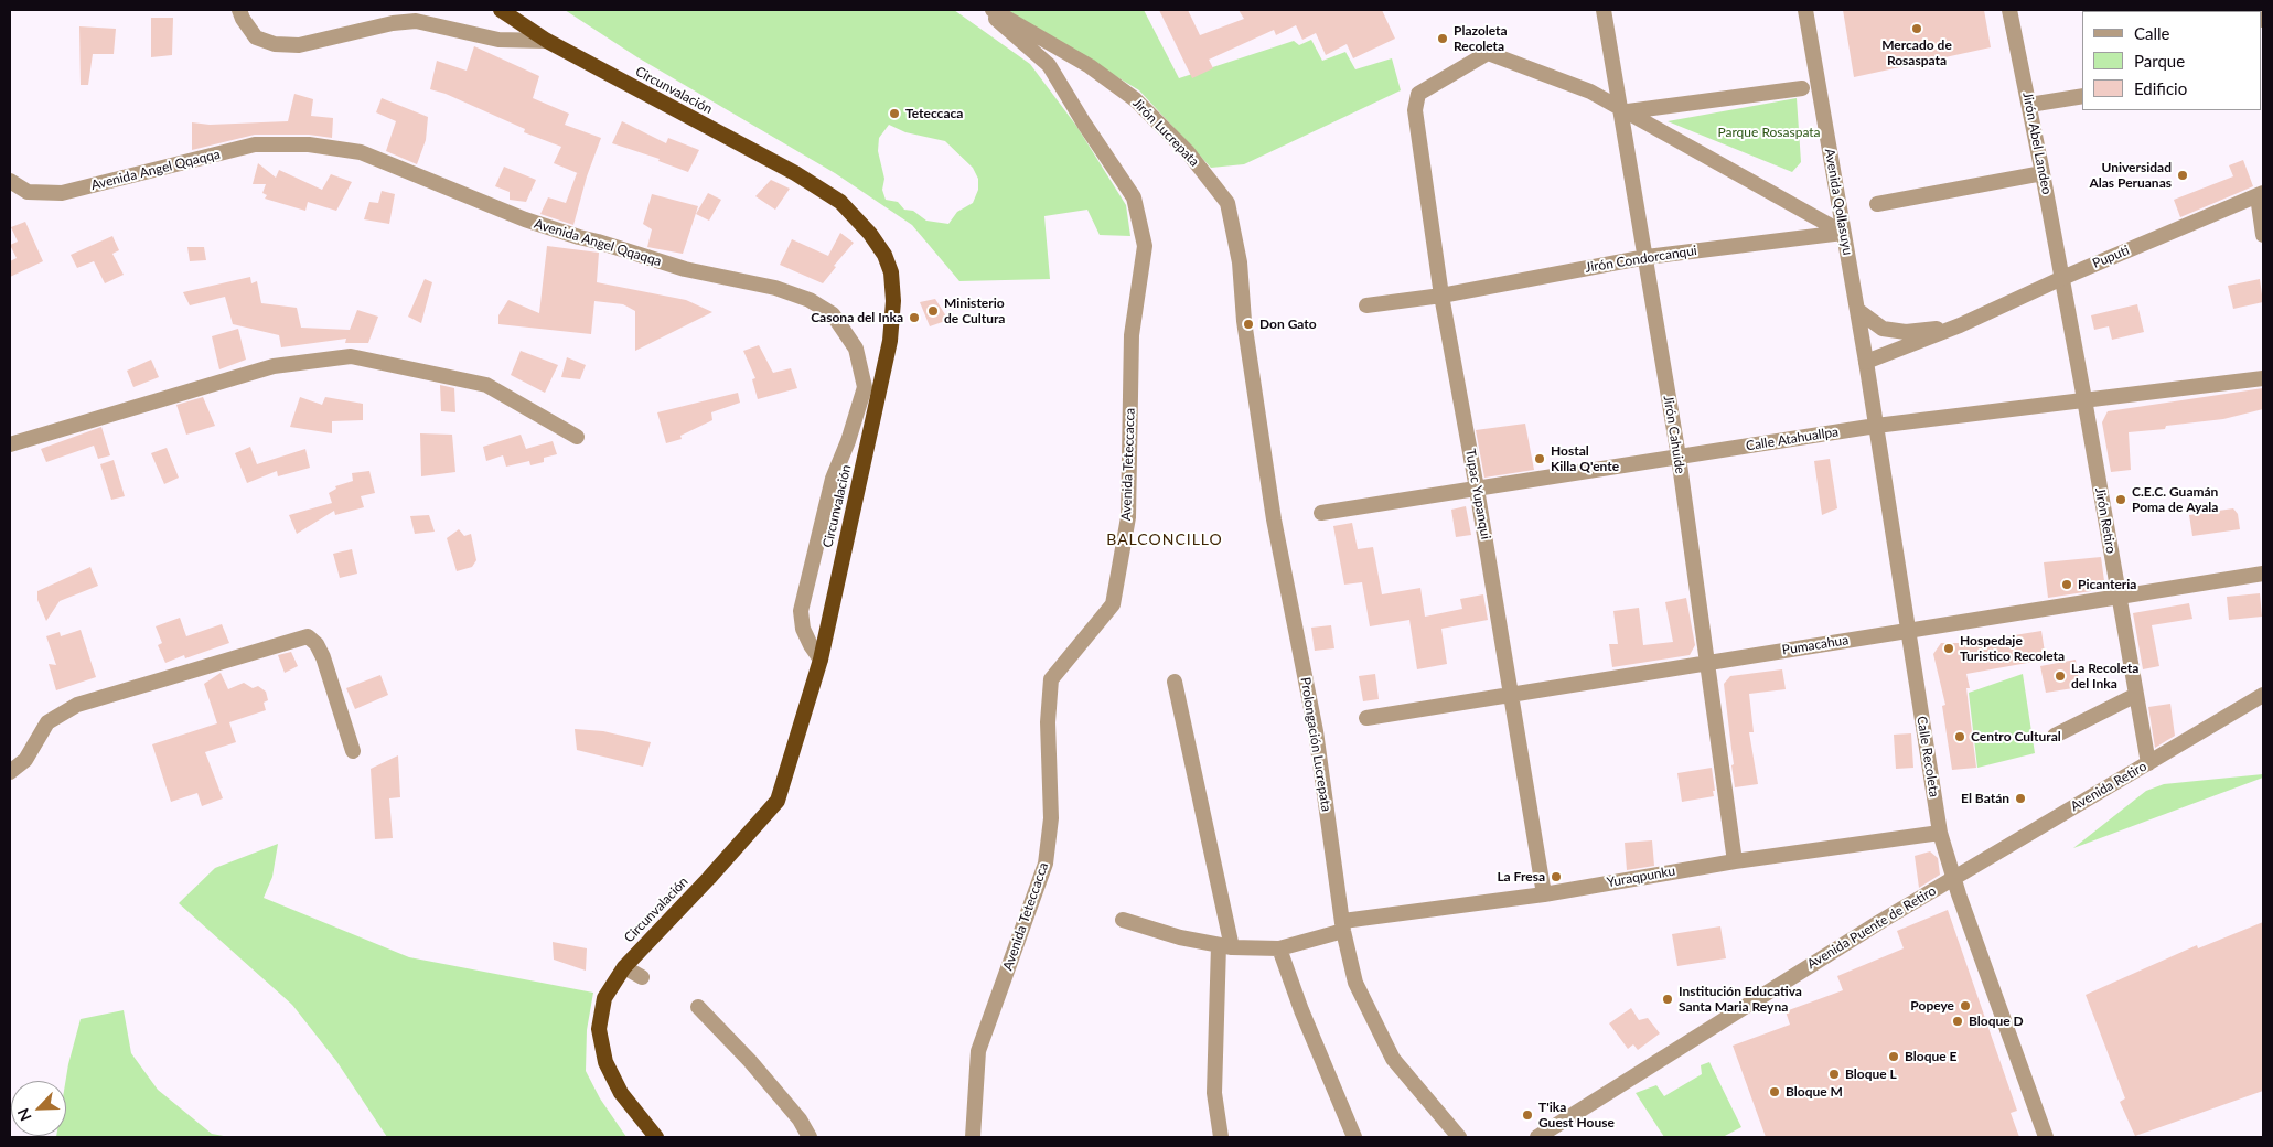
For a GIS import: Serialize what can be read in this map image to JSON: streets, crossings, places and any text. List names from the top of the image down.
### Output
{
  "streets": {
    "highway": ["Circunvalación"],
    "street": [
      "Jirón Lucrepata",
      "Jirón Abel Landeo",
      "Avenida Angel Qqaqqa",
      "Avenida Qollasuyu",
      "Puputi",
      "Jirón Condorcanqui",
      "Jirón Cahuide",
      "Calle Atahuallpa",
      "Avenida Teteccacca",
      "Tupac Yupanqui",
      "Jirón Retiro",
      "Pumacahua",
      "Prolongación Lucrepata",
      "Calle Recoleta",
      "Avenida Retiro",
      "Yuraqpunku",
      "Avenida Puente de Retiro"
    ]
  },
  "crossings": [
    ["Circunvalación", "Avenida Angel Qqaqqa"],
    ["Jirón Lucrepata", "Prolongación Lucrepata"],
    ["Jirón Abel Landeo", "Puputi"],
    ["Jirón Abel Landeo", "Jirón Retiro"],
    ["Avenida Qollasuyu", "Puputi"],
    ["Avenida Qollasuyu", "Jirón Condorcanqui"],
    ["Avenida Qollasuyu", "Calle Recoleta"],
    ["Puputi", "Jirón Retiro"],
    ["Puputi", "Calle Recoleta"],
    ["Jirón Condorcanqui", "Jirón Cahuide"],
    ["Jirón Condorcanqui", "Tupac Yupanqui"],
    ["Jirón Cahuide", "Calle Atahuallpa"],
    ["Jirón Cahuide", "Tupac Yupanqui"],
    ["Jirón Cahuide", "Pumacahua"],
    ["Jirón Cahuide", "Yuraqpunku"],
    ["Calle Atahuallpa", "Tupac Yupanqui"],
    ["Calle Atahuallpa", "Jirón Retiro"],
    ["Calle Atahuallpa", "Calle Recoleta"],
    ["Tupac Yupanqui", "Pumacahua"],
    ["Tupac Yupanqui", "Yuraqpunku"],
    ["Jirón Retiro", "Pumacahua"],
    ["Jirón Retiro", "Avenida Retiro"],
    ["Pumacahua", "Calle Recoleta"],
    ["Prolongación Lucrepata", "Yuraqpunku"],
    ["Calle Recoleta", "Avenida Retiro"],
    ["Calle Recoleta", "Yuraqpunku"],
    ["Calle Recoleta", "Avenida Puente de Retiro"],
    ["Avenida Retiro", "Avenida Puente de Retiro"]
  ],
  "districts": ["BALCONCILLO"],
  "parks": ["Parque Rosaspata"],
  "places": [
    "Mercado de Rosaspata",
    "Plazoleta Recoleta",
    "Teteccaca",
    "Universidad Alas Peruanas",
    "Ministerio de Cultura",
    "Casona del Inka",
    "Don Gato",
    "Hostal Killa Q'ente",
    "C.E.C. Guamán Poma de Ayala",
    "Picanteria",
    "Hospedaje Turistico Recoleta",
    "La Recoleta del Inka",
    "Centro Cultural",
    "El Batán",
    "La Fresa",
    "Institución Educativa Santa Maria Reyna",
    "Popeye",
    "Bloque D",
    "Bloque E",
    "Bloque L",
    "Bloque M",
    "T'ika Guest House"
  ],
  "legend": ["Calle", "Parque", "Edificio"],
  "north": "bottom left"
}
